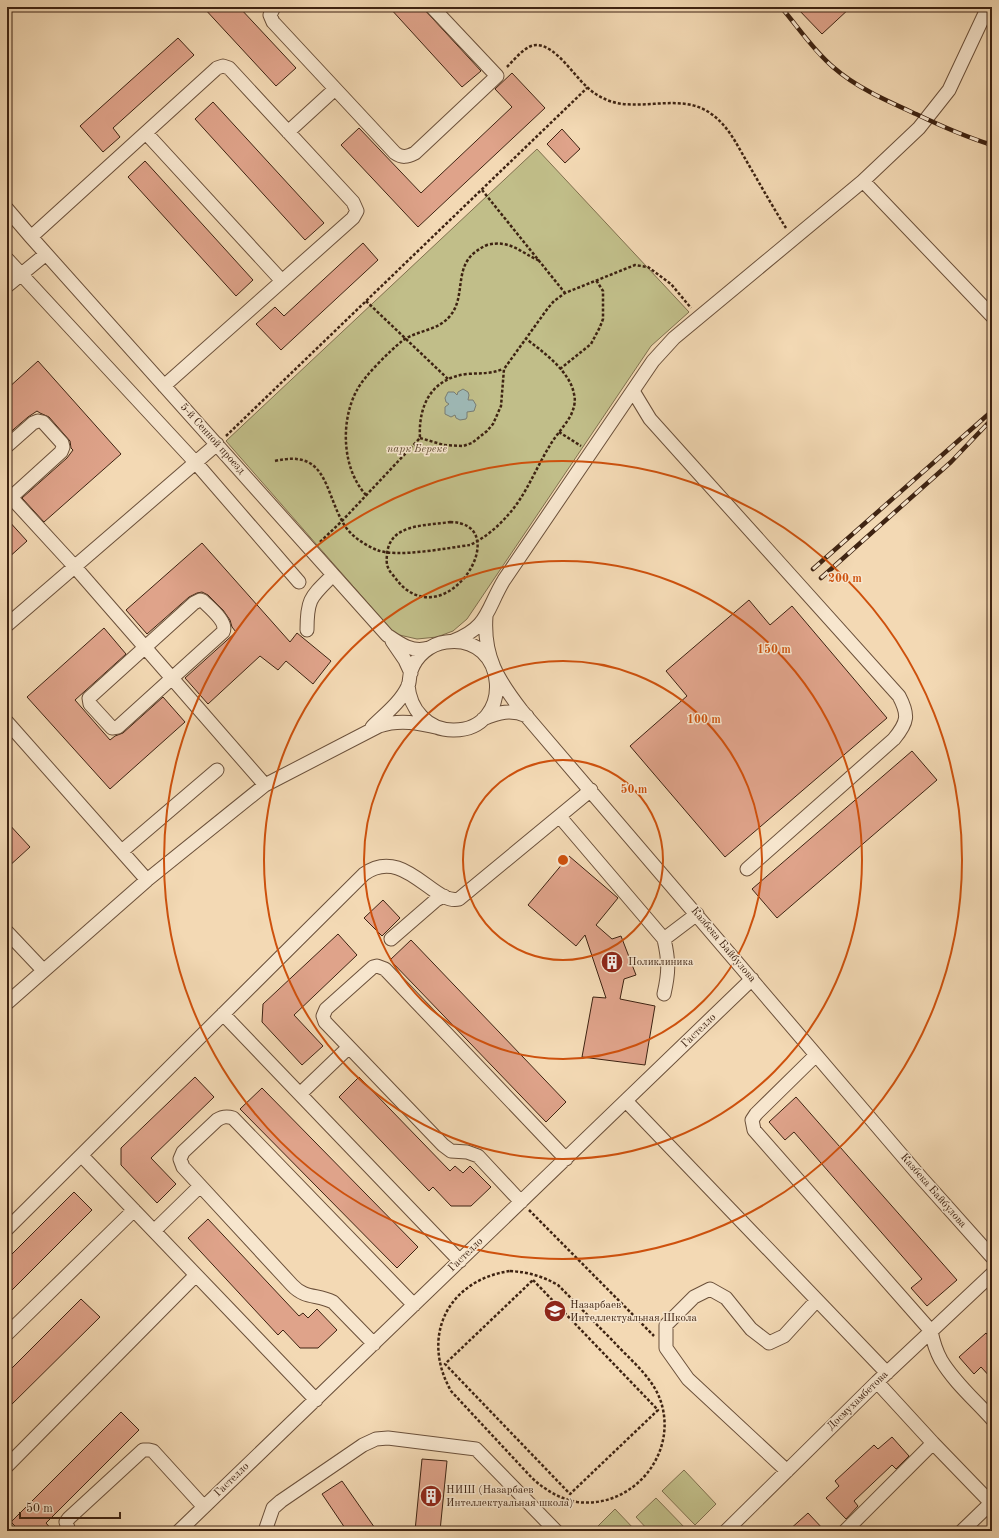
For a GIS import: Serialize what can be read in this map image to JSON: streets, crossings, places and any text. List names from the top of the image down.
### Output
{
  "streets": {
    "street": [
      "5-й Сенной проезд",
      "Казбека Байбулова",
      "Гастелло",
      "Досмухамбетова"
    ]
  },
  "crossings": [
    ["5-й Сенной проезд", "Казбека Байбулова"],
    ["Казбека Байбулова", "Гастелло"]
  ],
  "parks": ["парк Береке"],
  "places": {
    "building": ["Поликлиника", "НИШ (Назарбаев Интеллектуальная школа)"],
    "school or university": ["Назарбаев Интеллектуальная Школа"]
  },
  "scale_bar": "50 m",
  "rings": [
    "200 m",
    "150 m",
    "100 m",
    "50 m"
  ]
}
